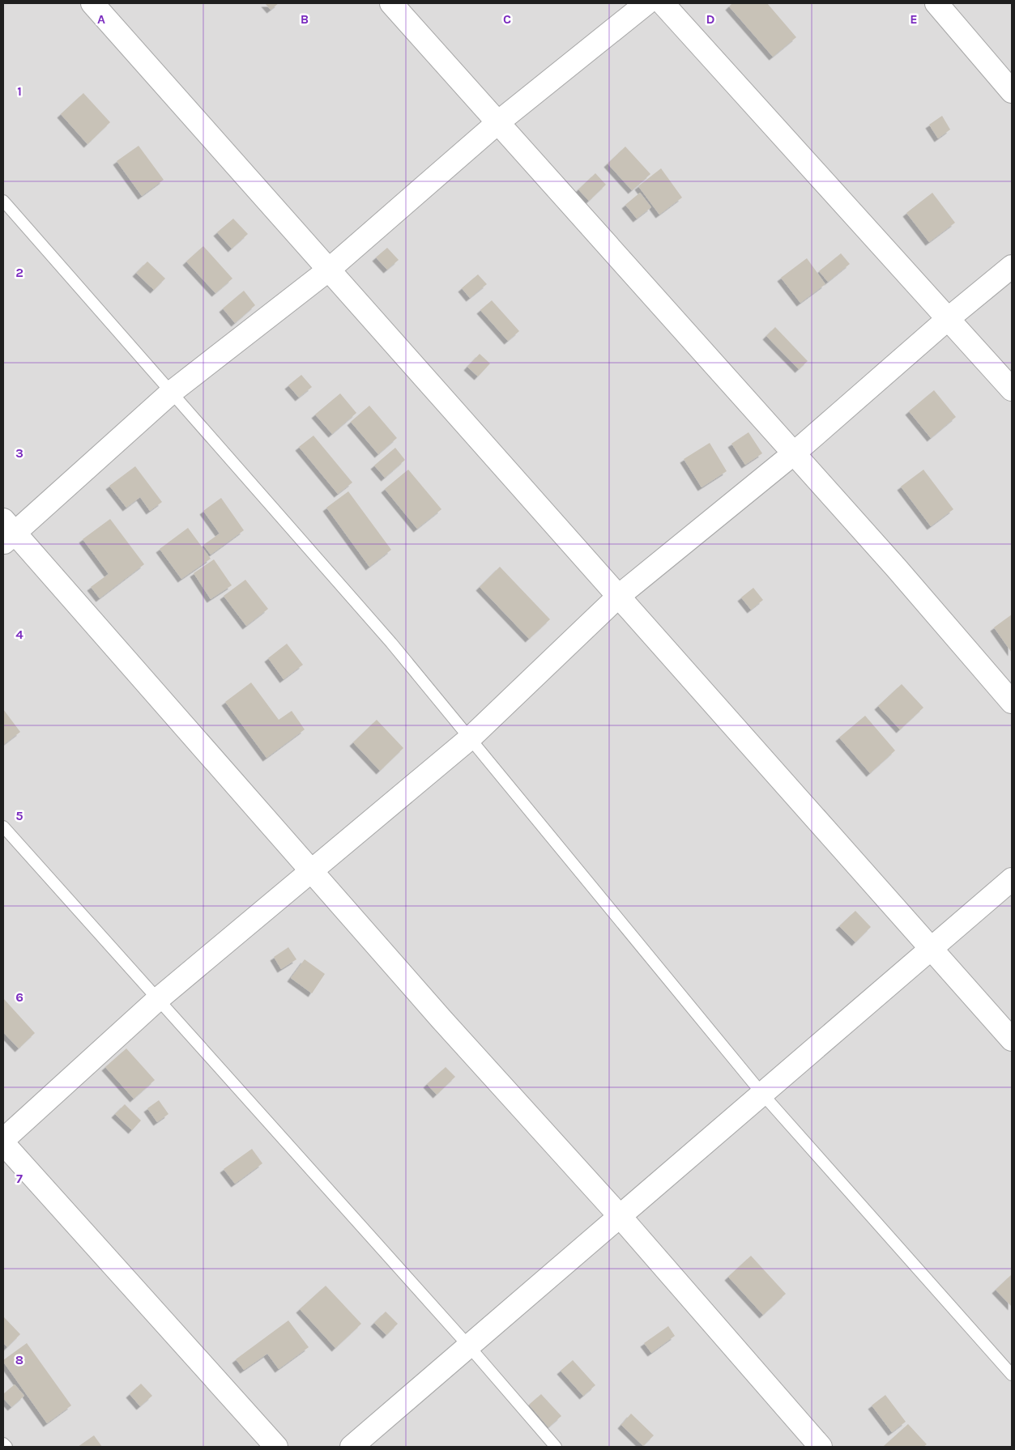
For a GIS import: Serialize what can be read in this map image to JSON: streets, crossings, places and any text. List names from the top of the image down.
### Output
{
  "grid": {
    "columns": [
      "A",
      "B",
      "C",
      "D",
      "E"
    ],
    "rows": [
      "1",
      "2",
      "3",
      "4",
      "5",
      "6",
      "7",
      "8"
    ]
  }
}
